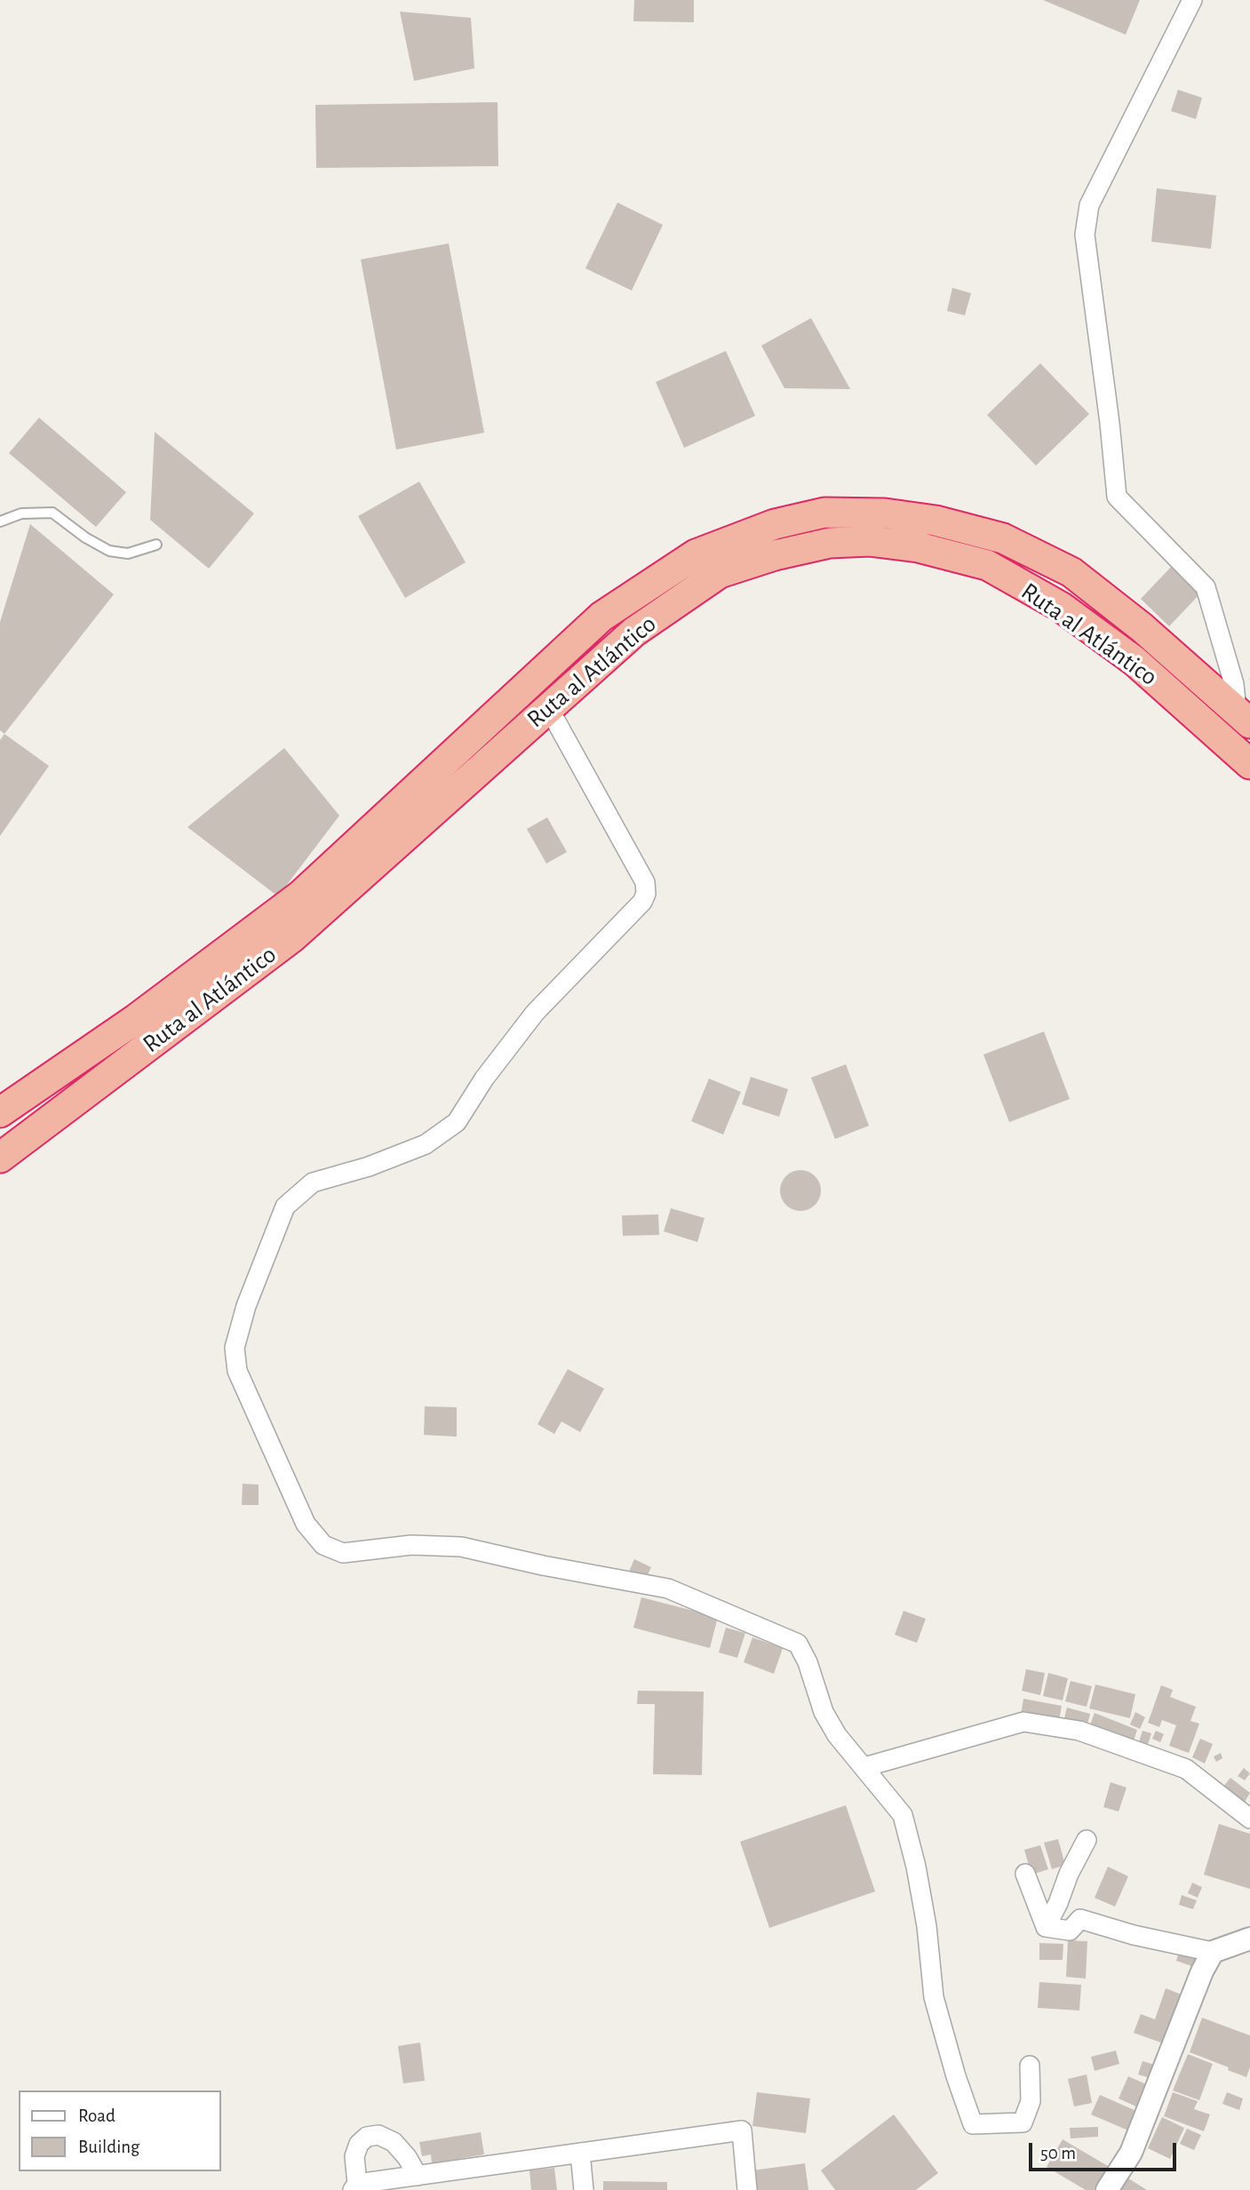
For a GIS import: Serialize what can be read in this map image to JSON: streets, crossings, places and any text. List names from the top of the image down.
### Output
{
  "streets": {
    "highway": ["Ruta al Atlántico"]
  },
  "legend": ["Road", "Building"],
  "scale_bar": "50 m"
}
